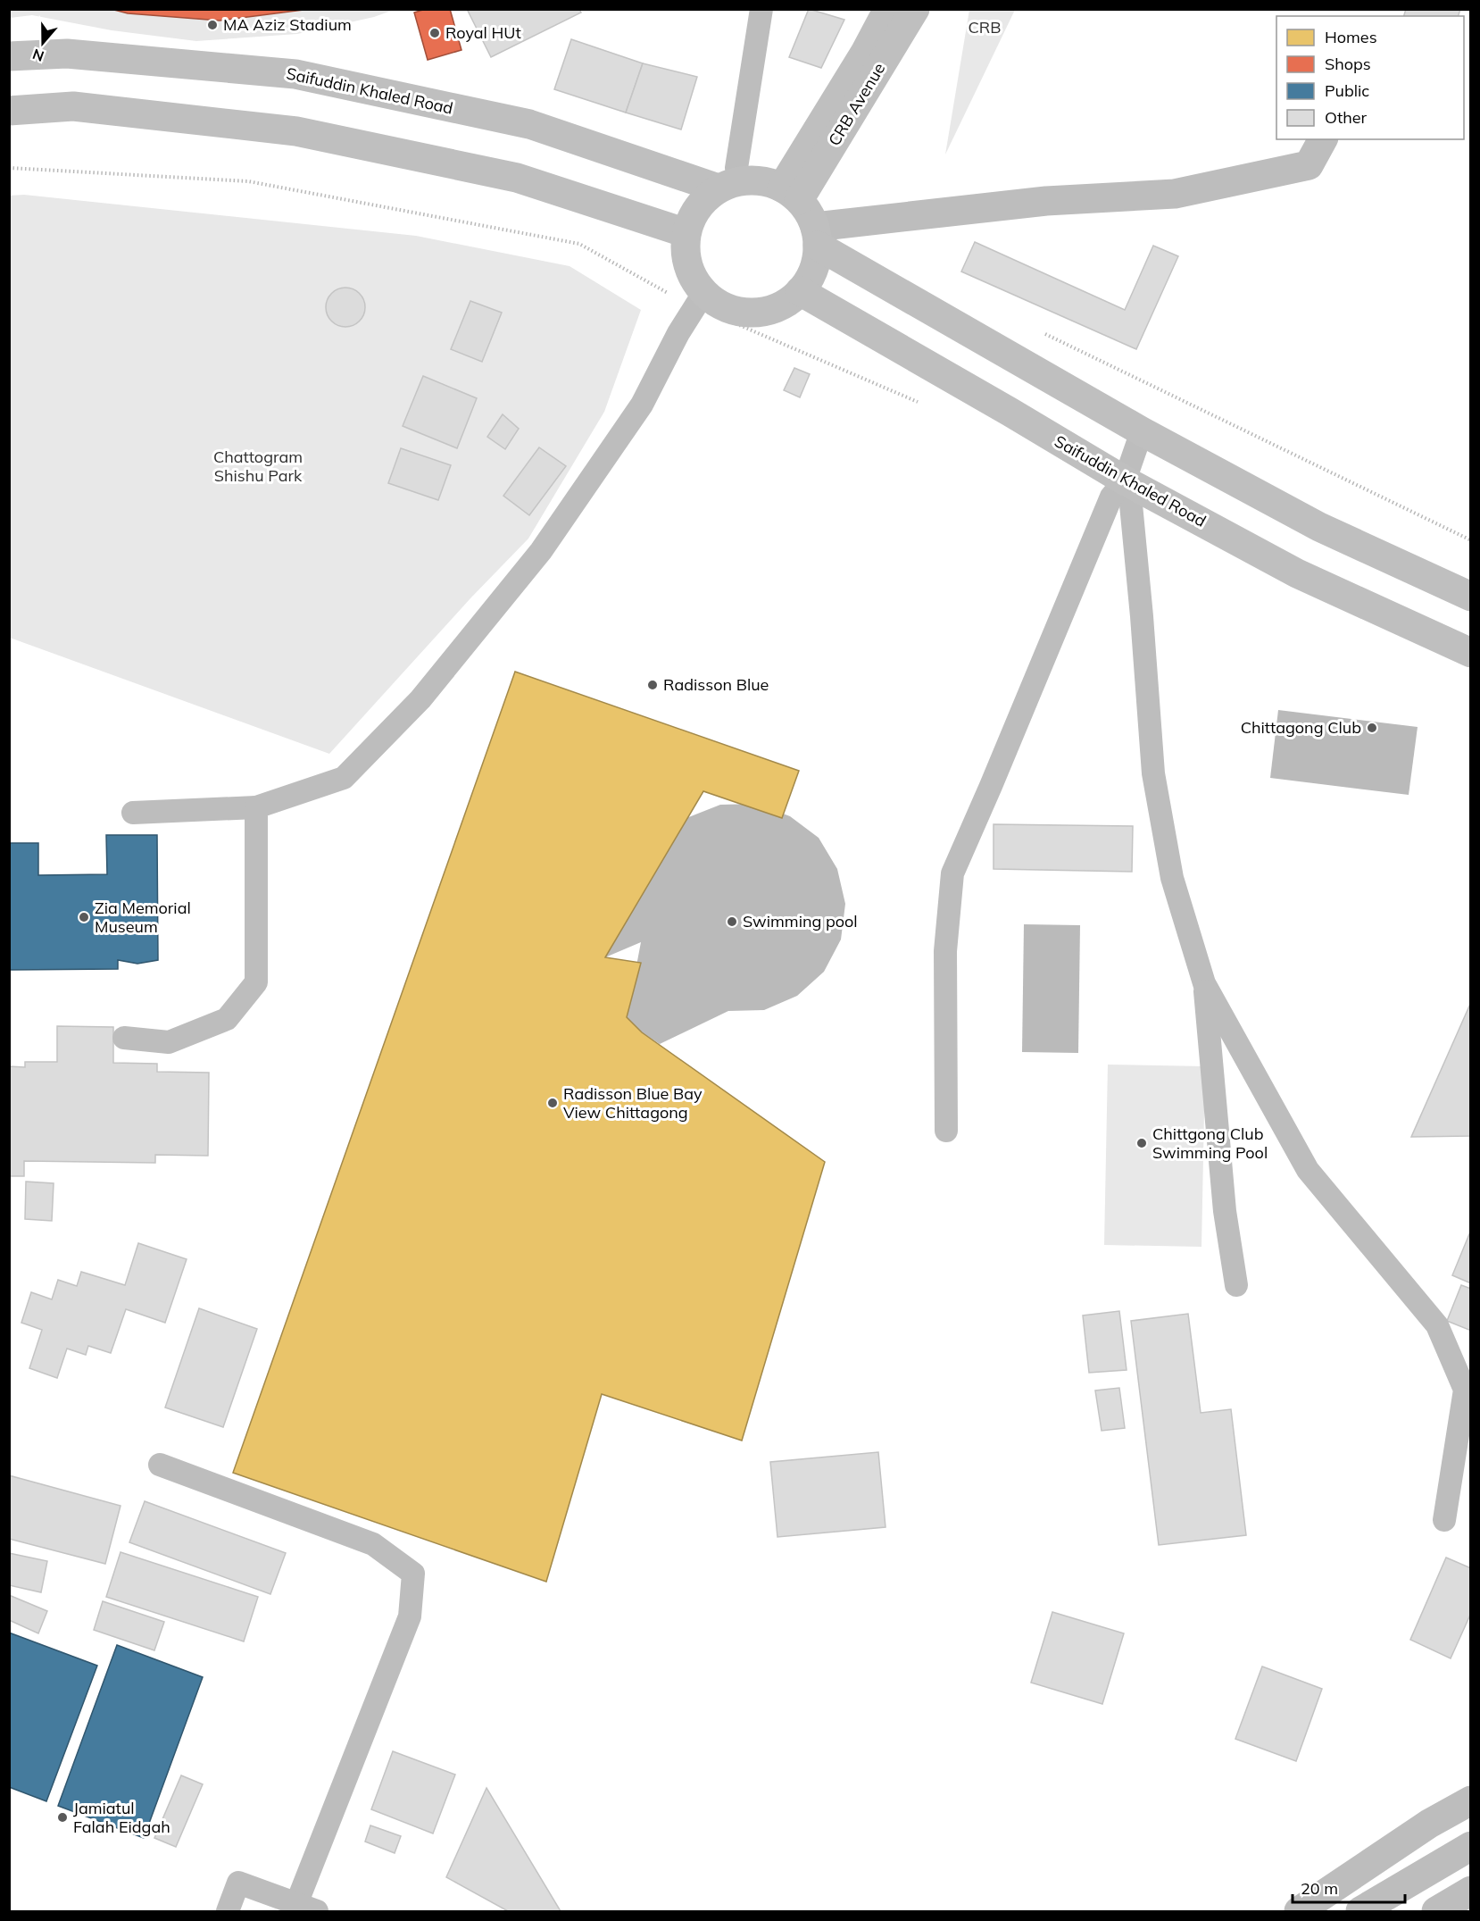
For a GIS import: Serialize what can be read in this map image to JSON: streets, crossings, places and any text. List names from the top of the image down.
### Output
{
  "streets": {
    "main road": ["Saifuddin Khaled Road", "CRB Avenue"]
  },
  "crossings": [
    ["Saifuddin Khaled Road", "CRB Avenue"]
  ],
  "parks": ["CRB", "Chattogram Shishu Park"],
  "places": [
    "MA Aziz Stadium",
    "Royal HUt",
    "Radisson Blue",
    "Chittagong Club",
    "Zia Memorial Museum",
    "Swimming pool",
    "Radisson Blue Bay View Chittagong",
    "Chittgong Club Swimming Pool",
    "Jamiatul Falah Eidgah"
  ],
  "legend": [
    "Homes",
    "Shops",
    "Public",
    "Other"
  ],
  "scale_bar": "20 m",
  "north": "bottom"
}
